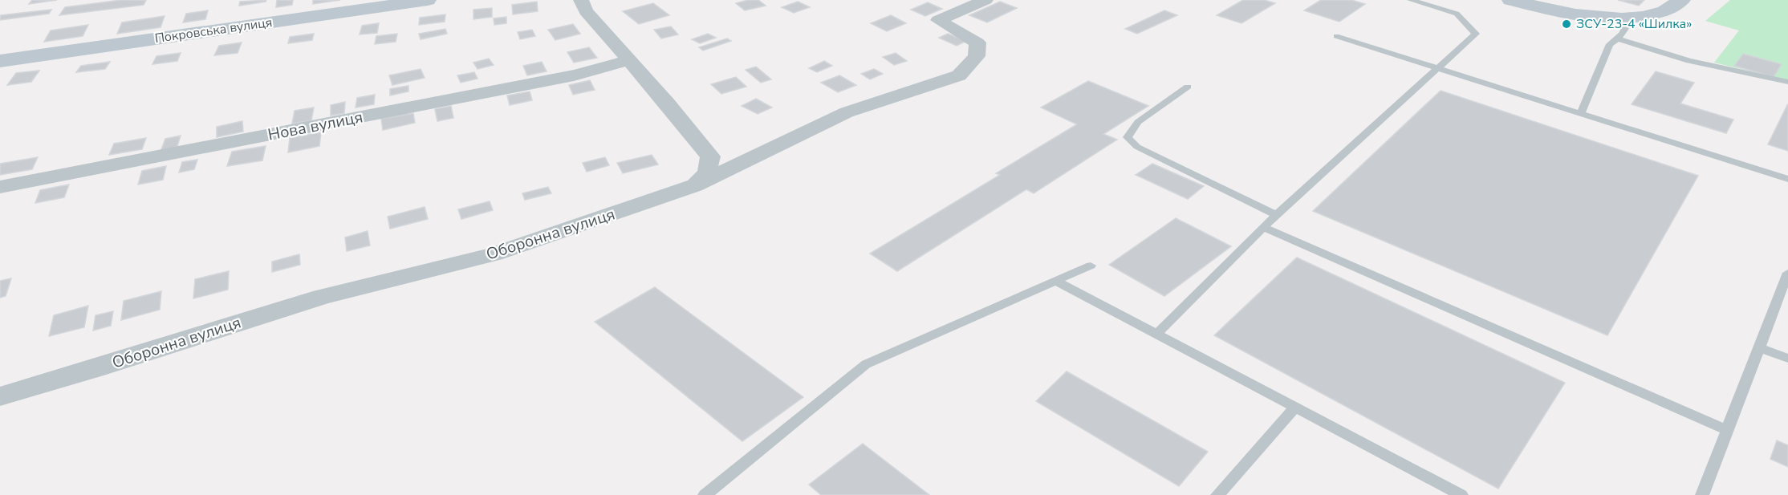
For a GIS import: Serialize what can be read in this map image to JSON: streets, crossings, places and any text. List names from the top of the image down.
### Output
{
  "streets": {
    "street": ["Покровська вулиця", "Нова вулиця", "Оборонна вулиця"]
  },
  "places": ["ЗСУ-23-4 «Шилка»"]
}
